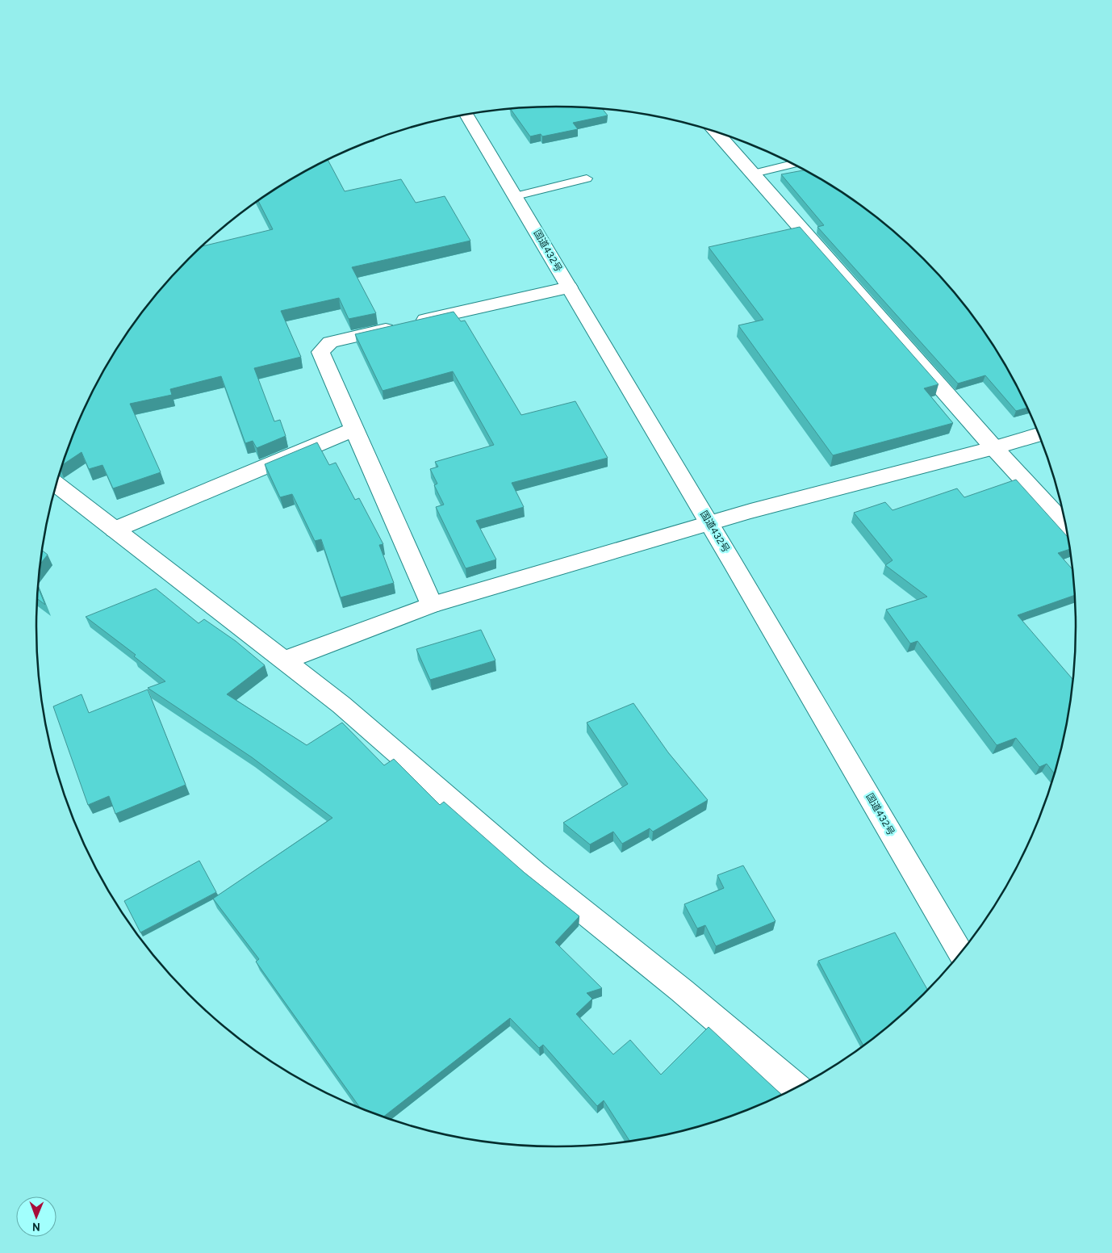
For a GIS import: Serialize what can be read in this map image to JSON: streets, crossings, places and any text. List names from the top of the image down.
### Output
{
  "streets": {
    "main road": ["国道432号"]
  },
  "north": "bottom"
}
